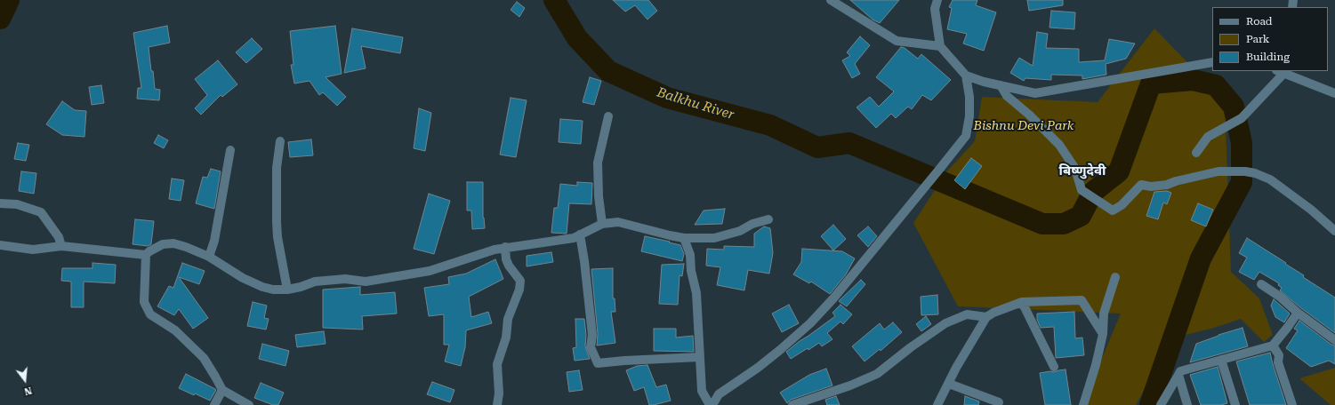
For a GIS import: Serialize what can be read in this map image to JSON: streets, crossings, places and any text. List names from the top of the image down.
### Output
{
  "districts": ["बिष्णुदेवी"],
  "water": ["Balkhu River"],
  "parks": ["Bishnu Devi Park"],
  "legend": ["Road", "Park", "Building"],
  "north": "bottom"
}
